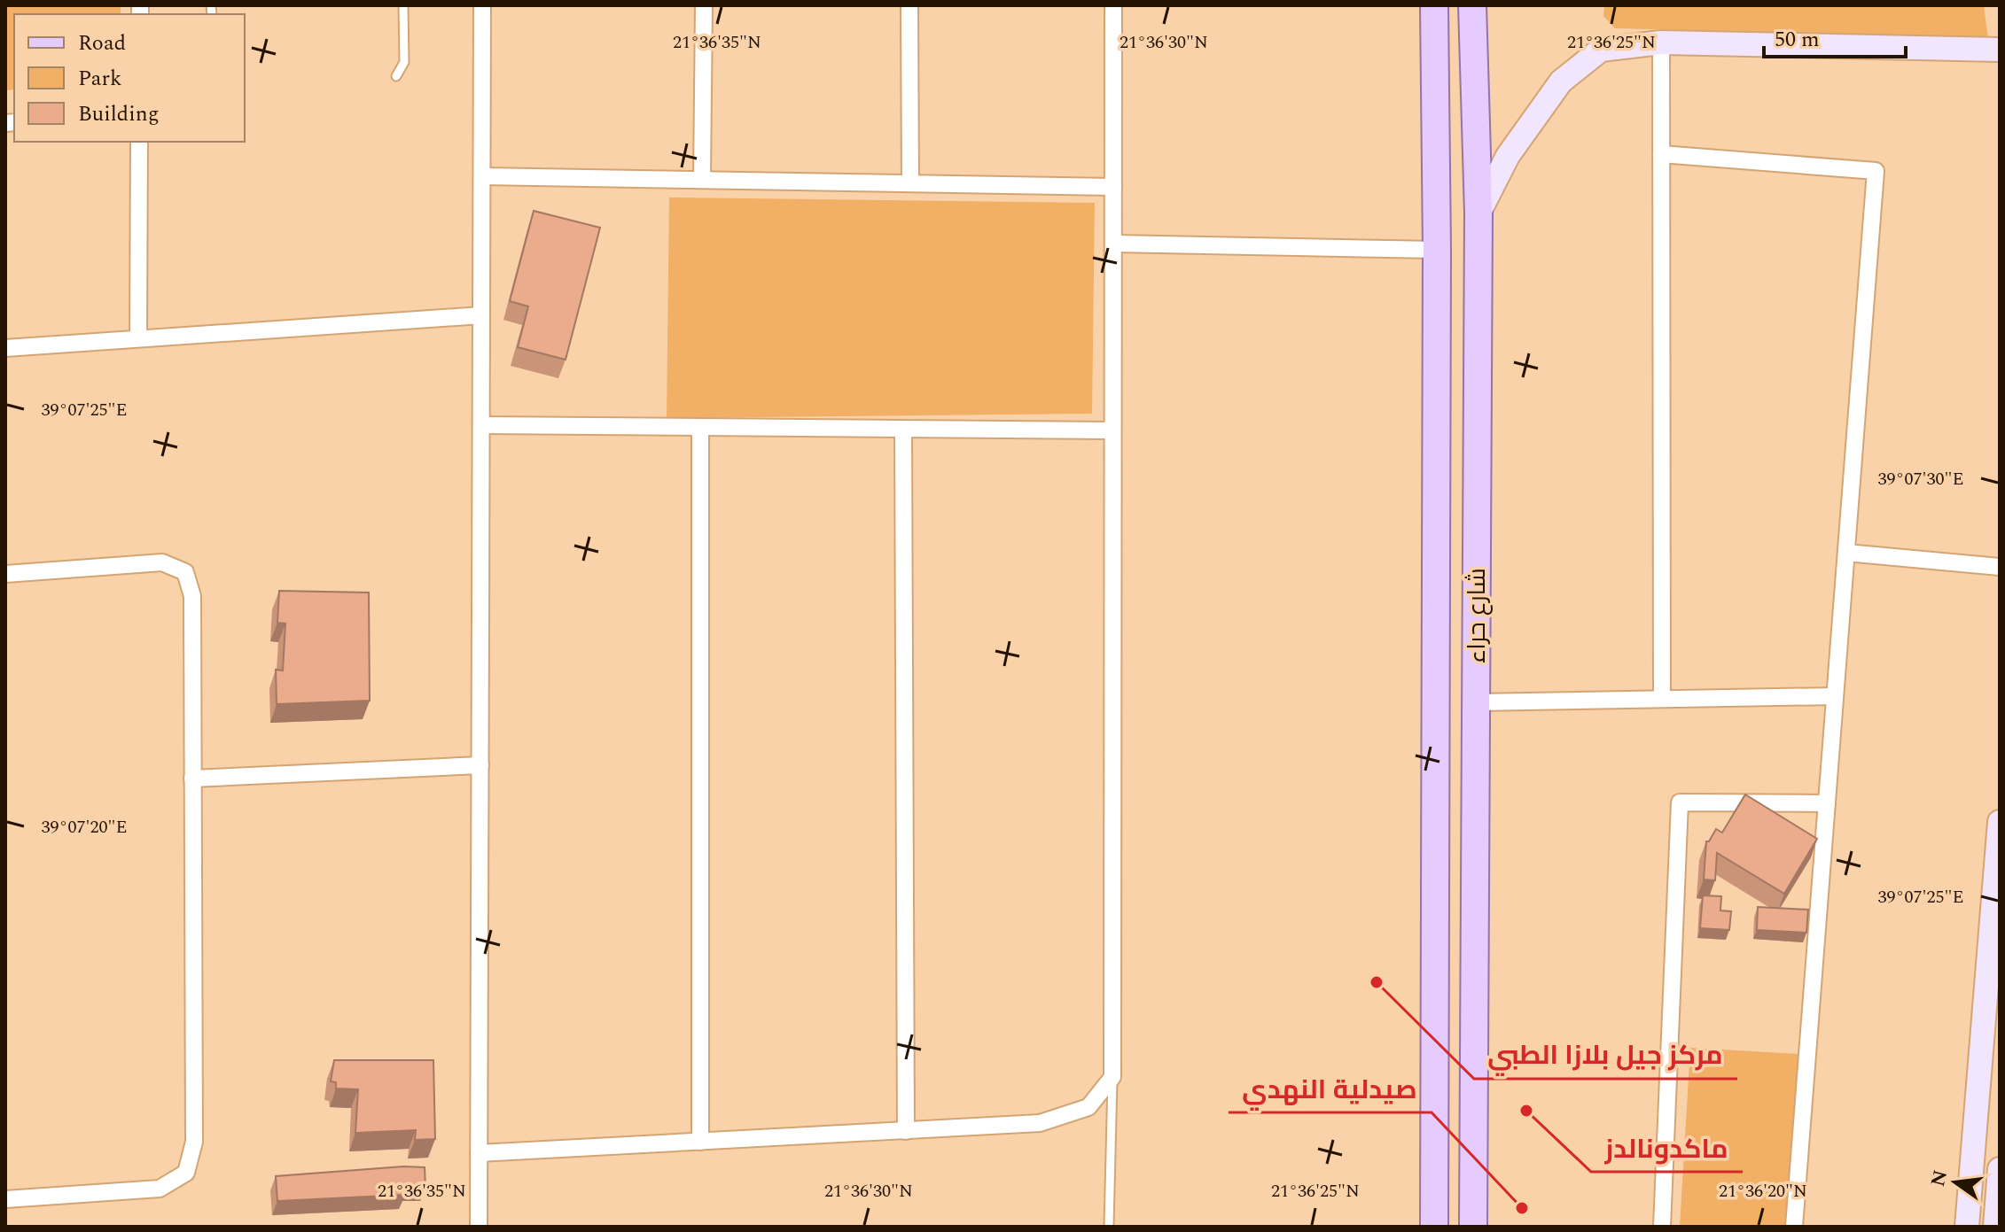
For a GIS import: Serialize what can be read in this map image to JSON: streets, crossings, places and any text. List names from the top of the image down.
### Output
{
  "streets": {
    "main road": ["شارع حراء"]
  },
  "places": ["مركز جيل بلازا الطبي", "ماكدونالدز", "صيدلية النهدي"],
  "legend": ["Road", "Park", "Building"],
  "scale_bar": "50 m",
  "north": "left",
  "coordinates": [
    "21°36'35\"N",
    "21°36'30\"N",
    "21°36'25\"N",
    "39°07'25\"E",
    "39°07'30\"E",
    "39°07'20\"E",
    "21°36'20\"N"
  ]
}
